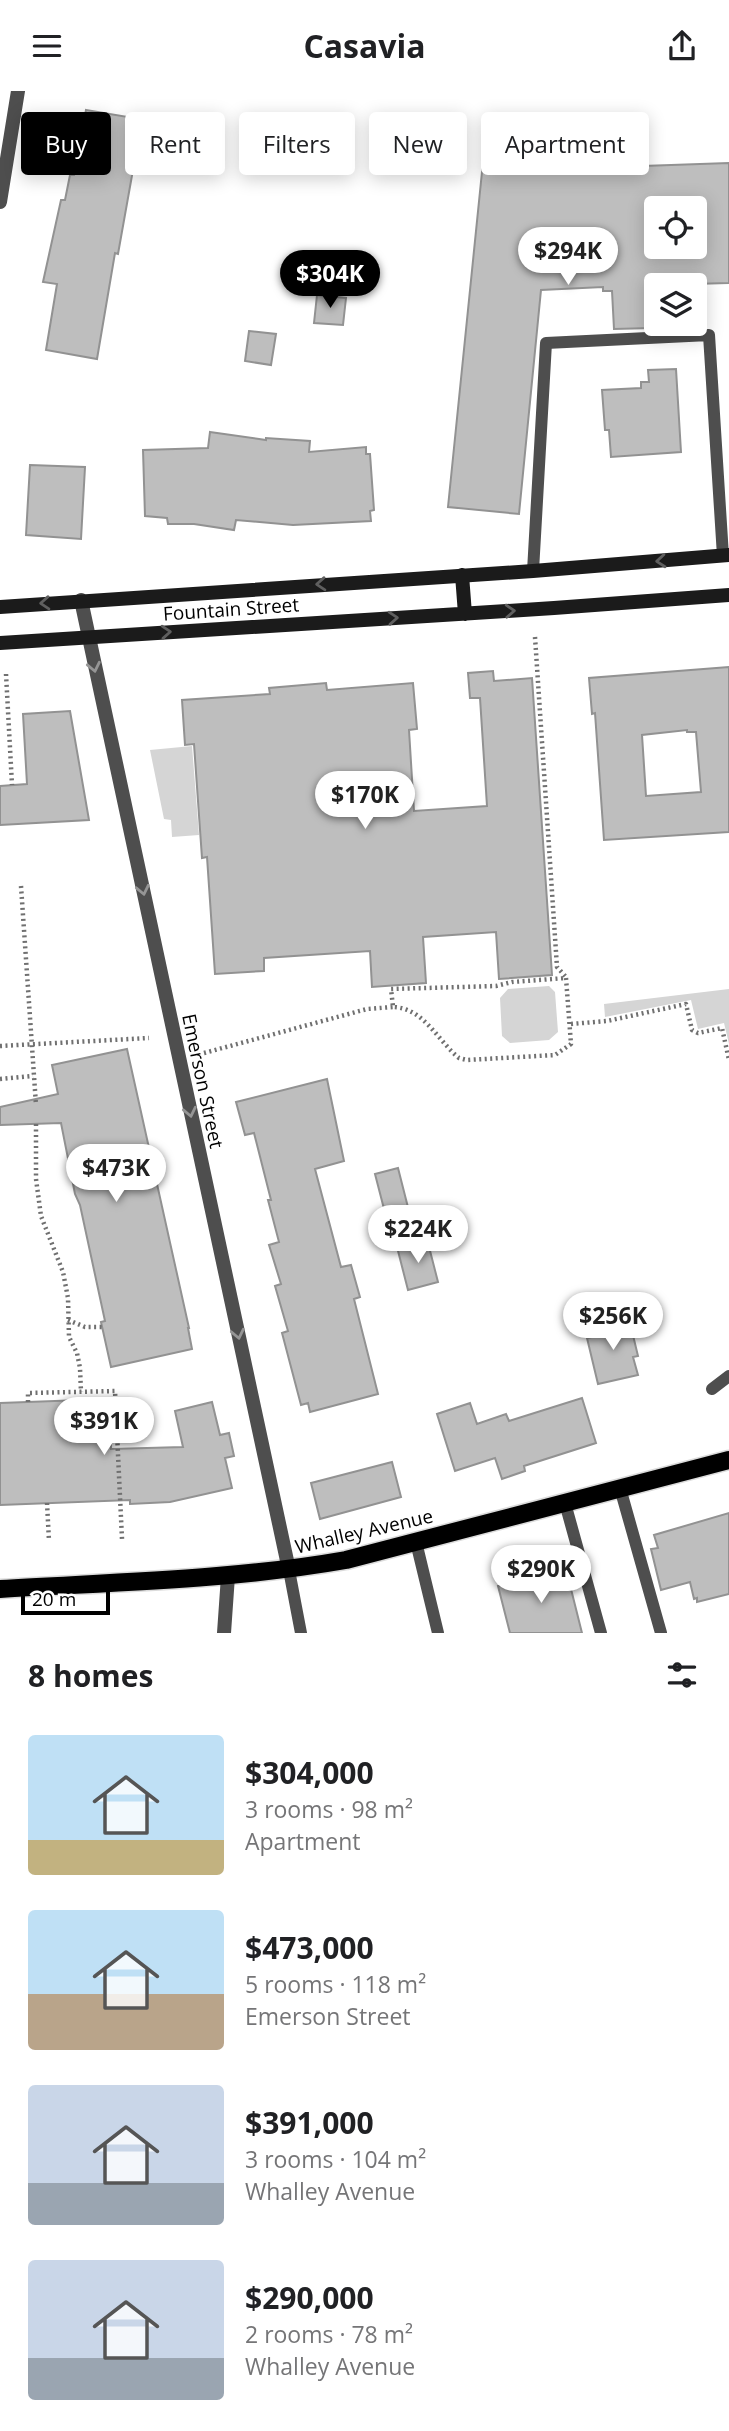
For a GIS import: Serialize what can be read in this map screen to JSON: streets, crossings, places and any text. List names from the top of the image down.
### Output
{
  "streets": {
    "main road": ["Fountain Street", "Whalley Avenue"],
    "street": ["Emerson Street"]
  },
  "crossings": [
    ["Fountain Street", "Emerson Street"],
    ["Emerson Street", "Whalley Avenue"]
  ],
  "one_way": ["Emerson Street"],
  "scale_bar": "20 m",
  "page": {
    "header": "Casavia",
    "chip": [
      "Buy",
      "Rent",
      "Filters",
      "New",
      "Apartment"
    ],
    "price": [
      "$294K",
      "$304K",
      "$170K",
      "$473K",
      "$224K",
      "$256K",
      "$391K",
      "$290K"
    ],
    "scale": "20 m",
    "heading": "8 homes",
    "list": [
      {
        "name": "$304,000",
        "note": "3 rooms · 98 m² · Apartment"
      },
      {
        "name": "$473,000",
        "note": "5 rooms · 118 m² · Emerson Street"
      },
      {
        "name": "$391,000",
        "note": "3 rooms · 104 m² · Whalley Avenue"
      },
      {
        "name": "$290,000",
        "note": "2 rooms · 78 m² · Whalley Avenue"
      }
    ]
  }
}
